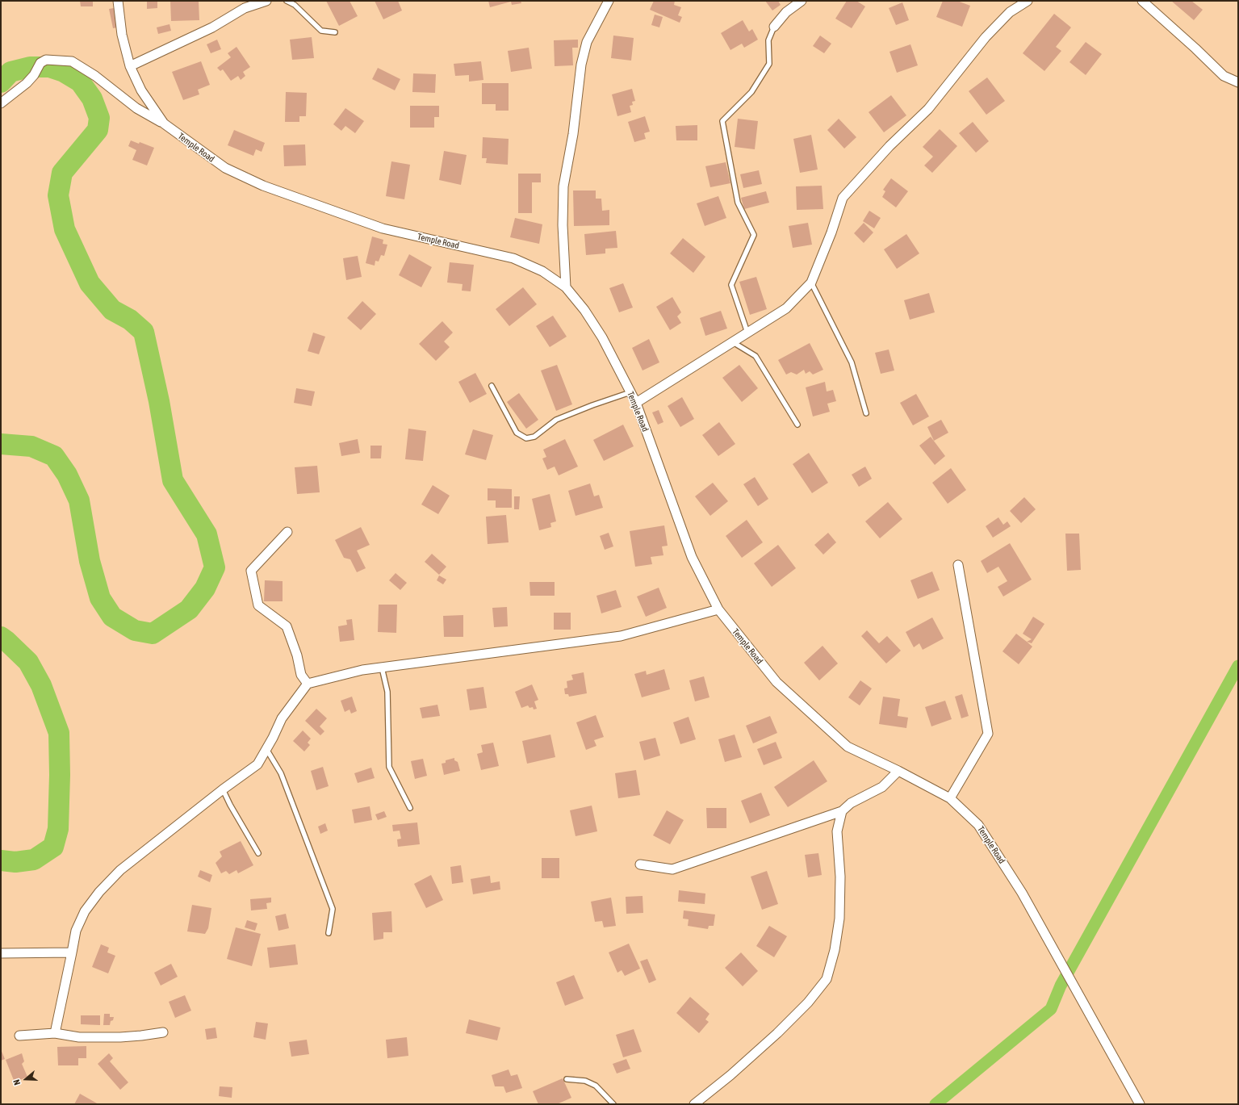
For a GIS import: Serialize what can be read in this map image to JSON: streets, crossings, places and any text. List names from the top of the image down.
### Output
{
  "streets": {
    "street": ["Temple Road"]
  },
  "north": "left"
}
